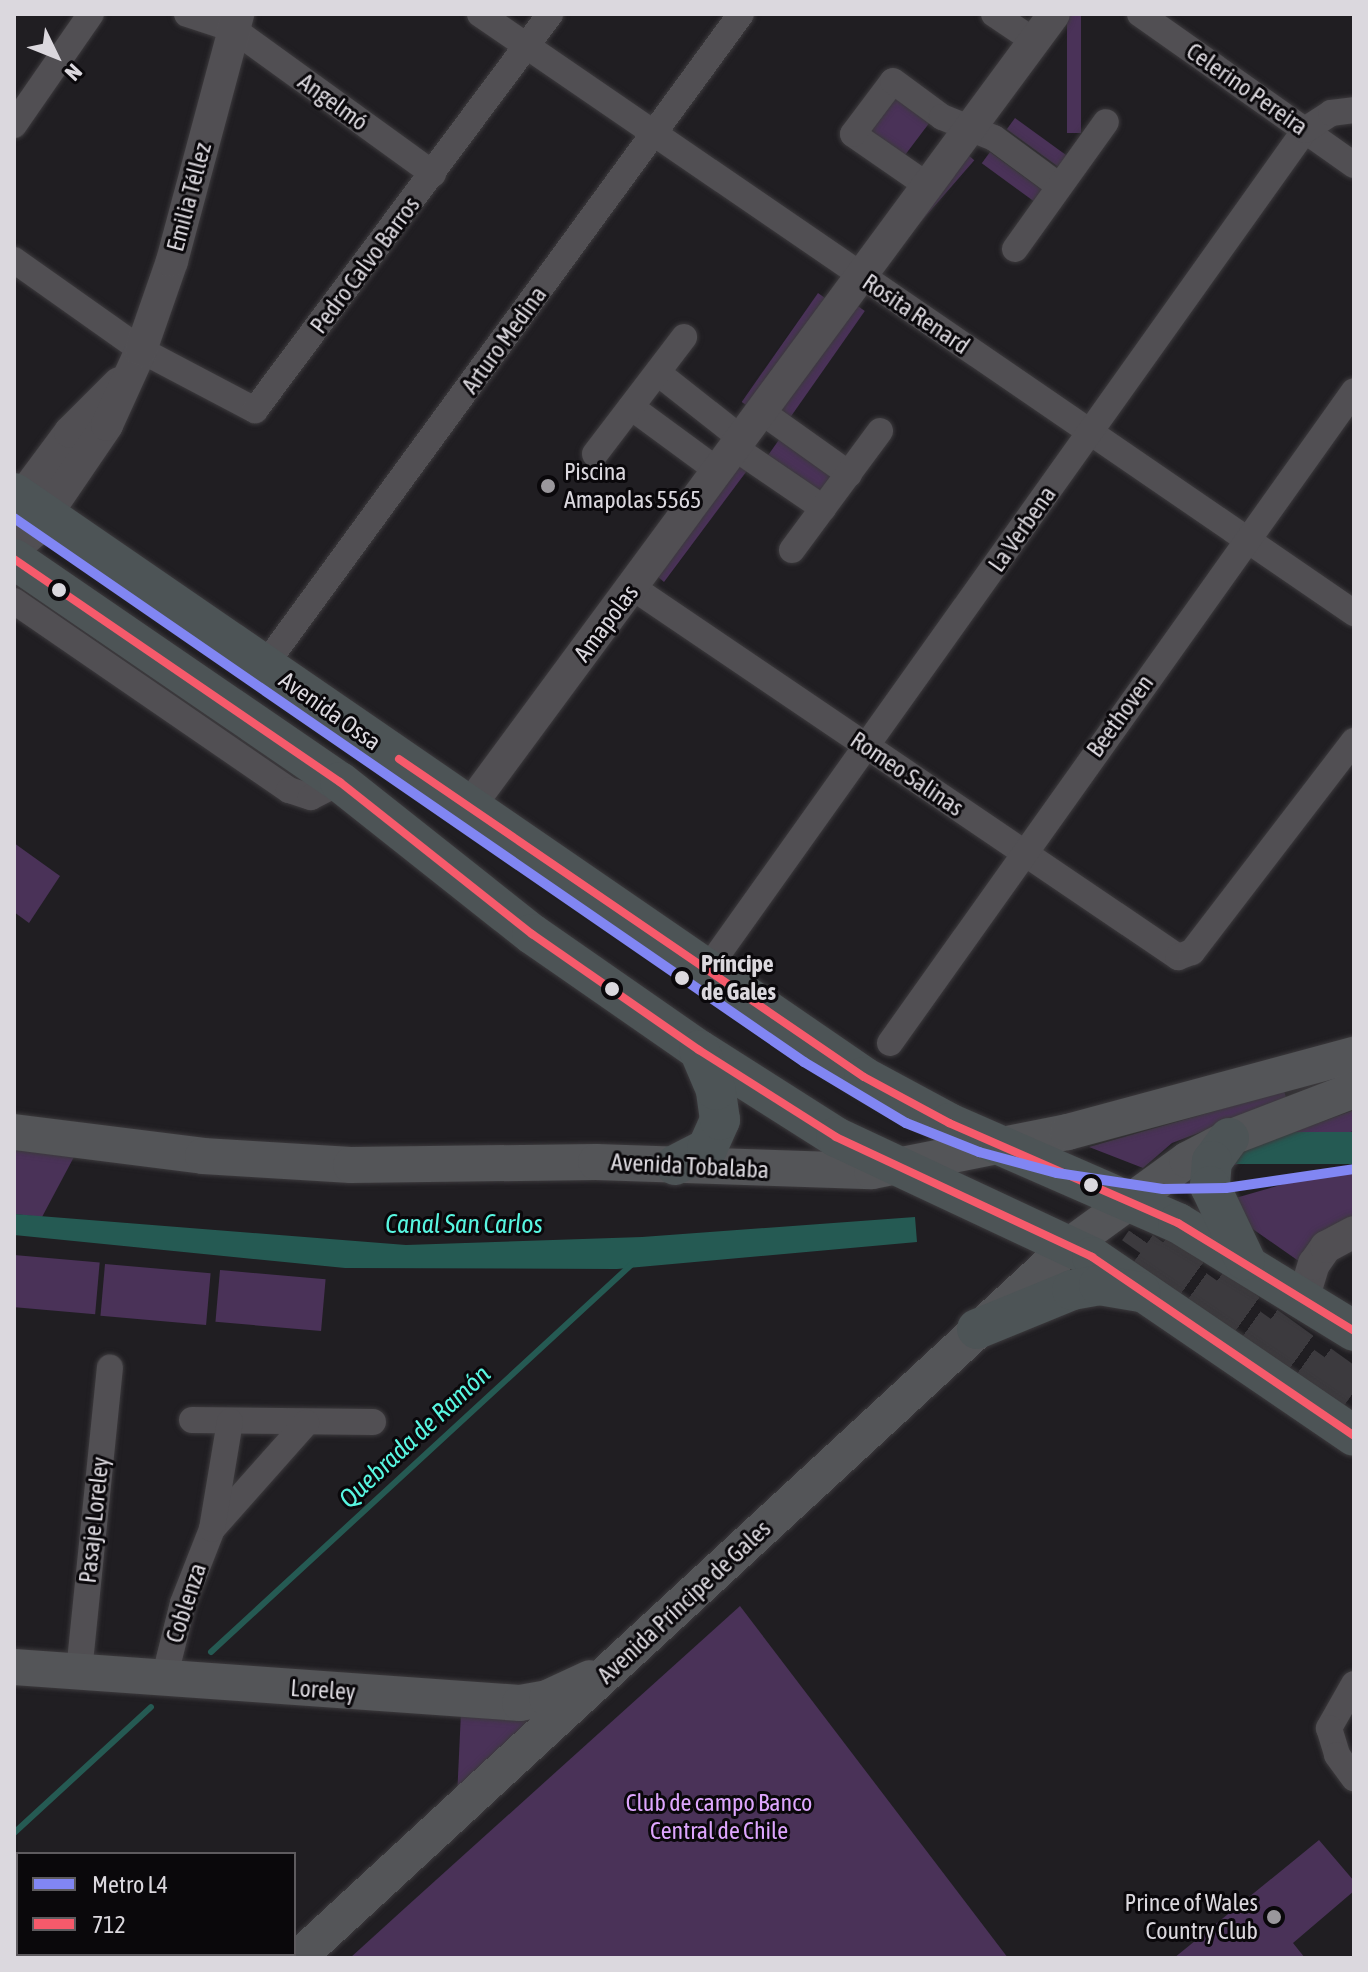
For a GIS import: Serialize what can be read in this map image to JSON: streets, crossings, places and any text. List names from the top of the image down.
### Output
{
  "streets": {
    "main road": [
      "Avenida Ossa",
      "Avenida Tobalaba",
      "Avenida Príncipe de Gales",
      "Loreley"
    ],
    "street": [
      "Celerino Pereira",
      "Angelmó",
      "Emilia Téllez",
      "Pedro Calvo Barros",
      "Rosita Renard",
      "Arturo Medina",
      "La Verbena",
      "Amapolas",
      "Beethoven",
      "Romeo Salinas",
      "Pasaje Loreley",
      "Coblenza"
    ]
  },
  "crossings": [
    ["Celerino Pereira", "La Verbena"],
    ["Angelmó", "Emilia Téllez"],
    ["Angelmó", "Pedro Calvo Barros"],
    ["Emilia Téllez", "Pedro Calvo Barros"],
    ["Emilia Téllez", "Avenida Ossa"],
    ["Pedro Calvo Barros", "Rosita Renard"],
    ["Rosita Renard", "Arturo Medina"],
    ["Rosita Renard", "La Verbena"],
    ["Rosita Renard", "Amapolas"],
    ["Rosita Renard", "Beethoven"],
    ["Arturo Medina", "Avenida Ossa"],
    ["La Verbena", "Avenida Ossa"],
    ["La Verbena", "Romeo Salinas"],
    ["Amapolas", "Avenida Ossa"],
    ["Amapolas", "Romeo Salinas"],
    ["Avenida Ossa", "Avenida Tobalaba"],
    ["Beethoven", "Romeo Salinas"],
    ["Pasaje Loreley", "Loreley"],
    ["Avenida Príncipe de Gales", "Loreley"],
    ["Coblenza", "Loreley"]
  ],
  "water": ["Canal San Carlos", "Quebrada de Ramón"],
  "parks": ["Club de campo Banco Central de Chile"],
  "places": ["Piscina Amapolas 5565", "Príncipe de Gales", "Prince of Wales Country Club"],
  "lines": ["metro line L4", "transit line 712"],
  "legend": ["Metro L4", "712"],
  "north": "bottom right"
}
